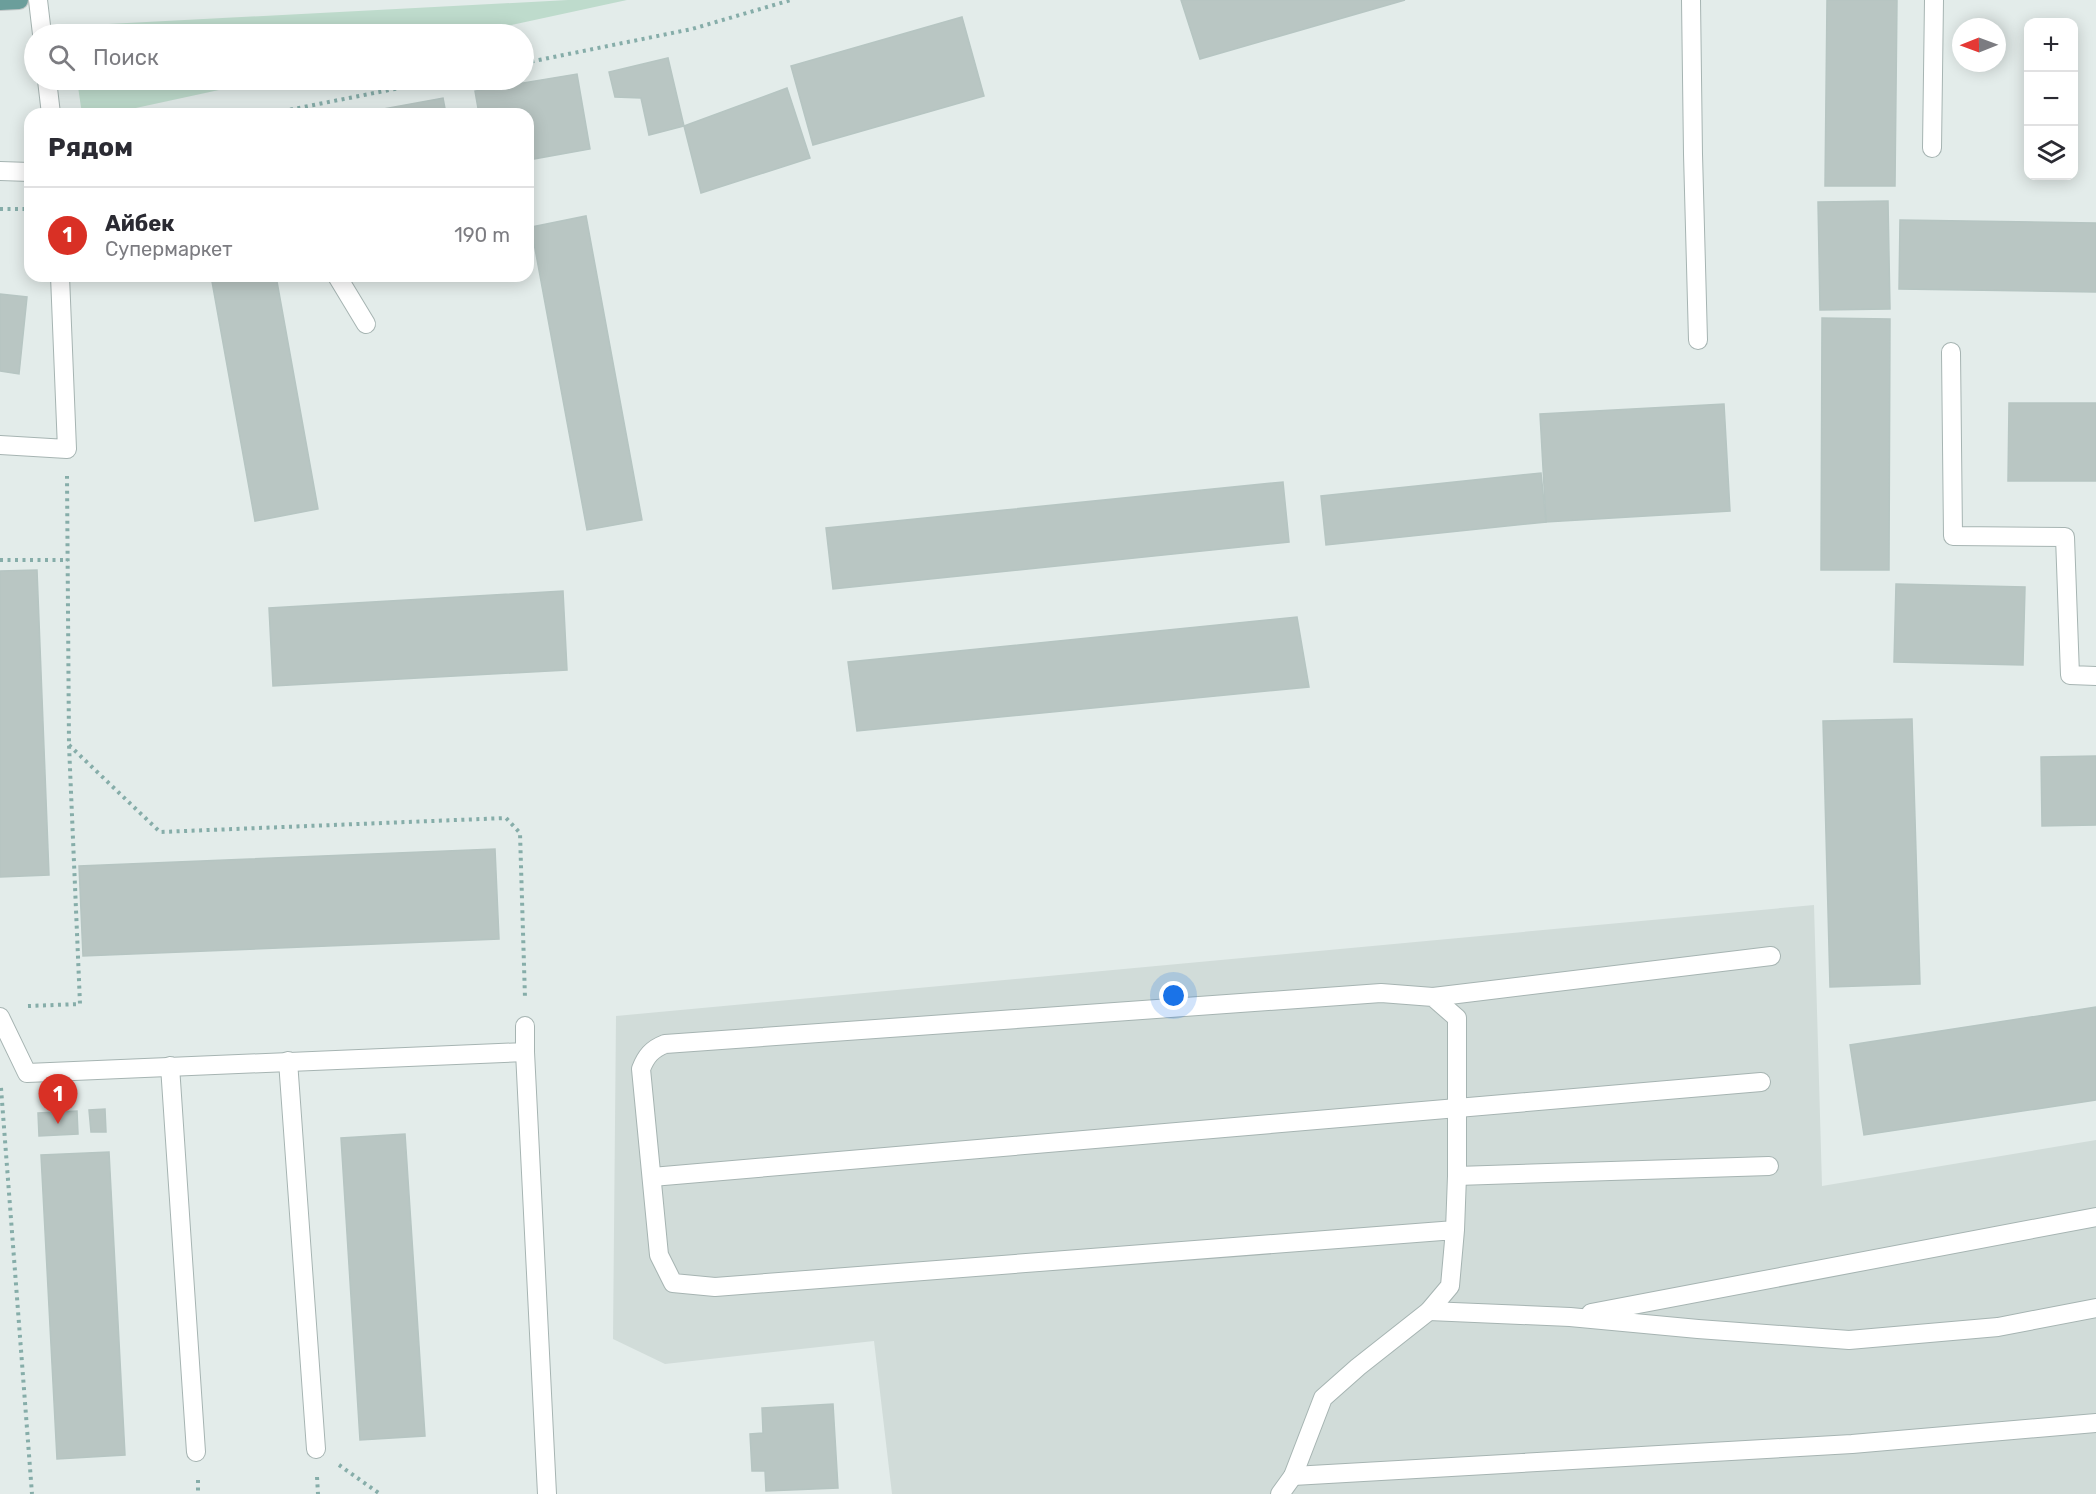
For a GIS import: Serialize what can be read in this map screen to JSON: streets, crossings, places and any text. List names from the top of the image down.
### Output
{
  "north": "left",
  "page": {
    "map_buttons": ["+", "−"],
    "search": "Поиск",
    "heading": "Рядом",
    "list": [
      {
        "mark": "1",
        "name": "Айбек",
        "note": "Супермаркет",
        "value": "190 m"
      }
    ],
    "pins": "1"
  }
}
